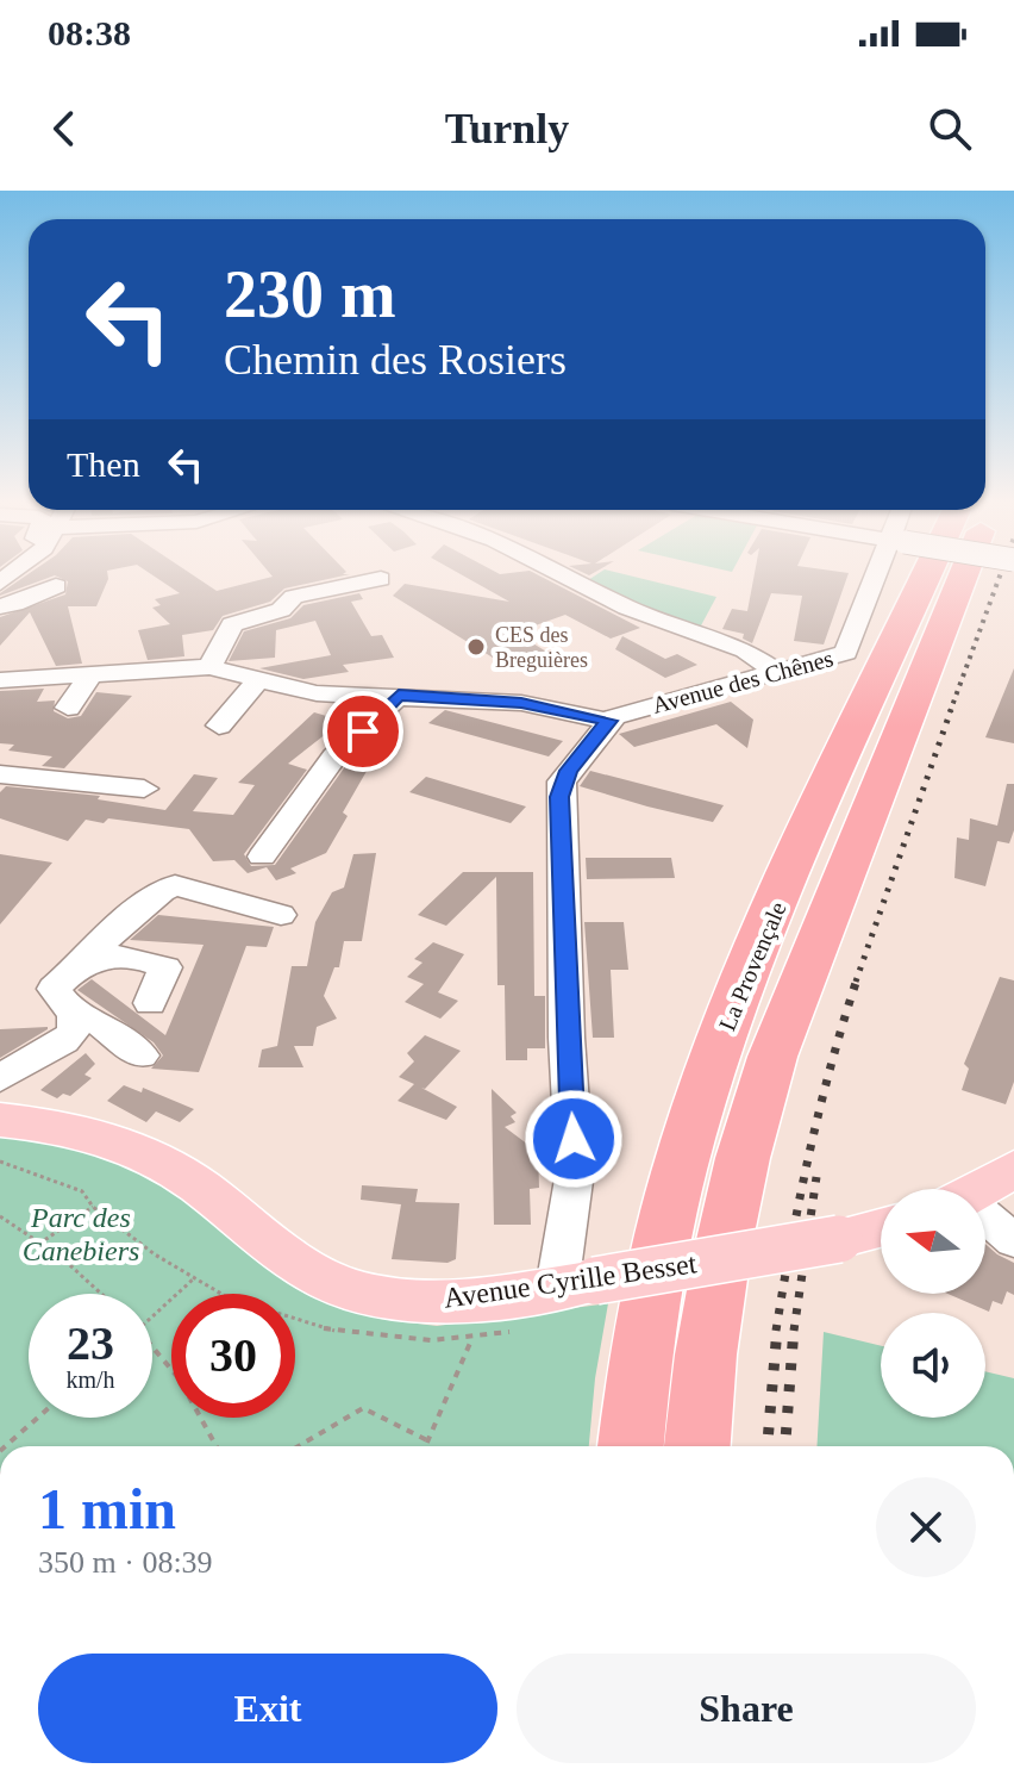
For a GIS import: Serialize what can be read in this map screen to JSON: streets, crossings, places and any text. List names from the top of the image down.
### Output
{
  "streets": {
    "highway": ["La Provençale"],
    "main road": ["Avenue Cyrille Besset"],
    "street": ["Avenue des Chênes"]
  },
  "parks": ["Parc des Canebiers"],
  "places": ["CES des Breguières"],
  "north": "left",
  "page": {
    "status": "08:38",
    "header": "Turnly",
    "turn": ["230 m", "Chemin des Rosiers"],
    "then": "Then",
    "speed": "23 km/h",
    "limit": "30",
    "heading": ["1 min", "350 m · 08:39"],
    "buttons": ["Exit", "Share"]
  }
}
